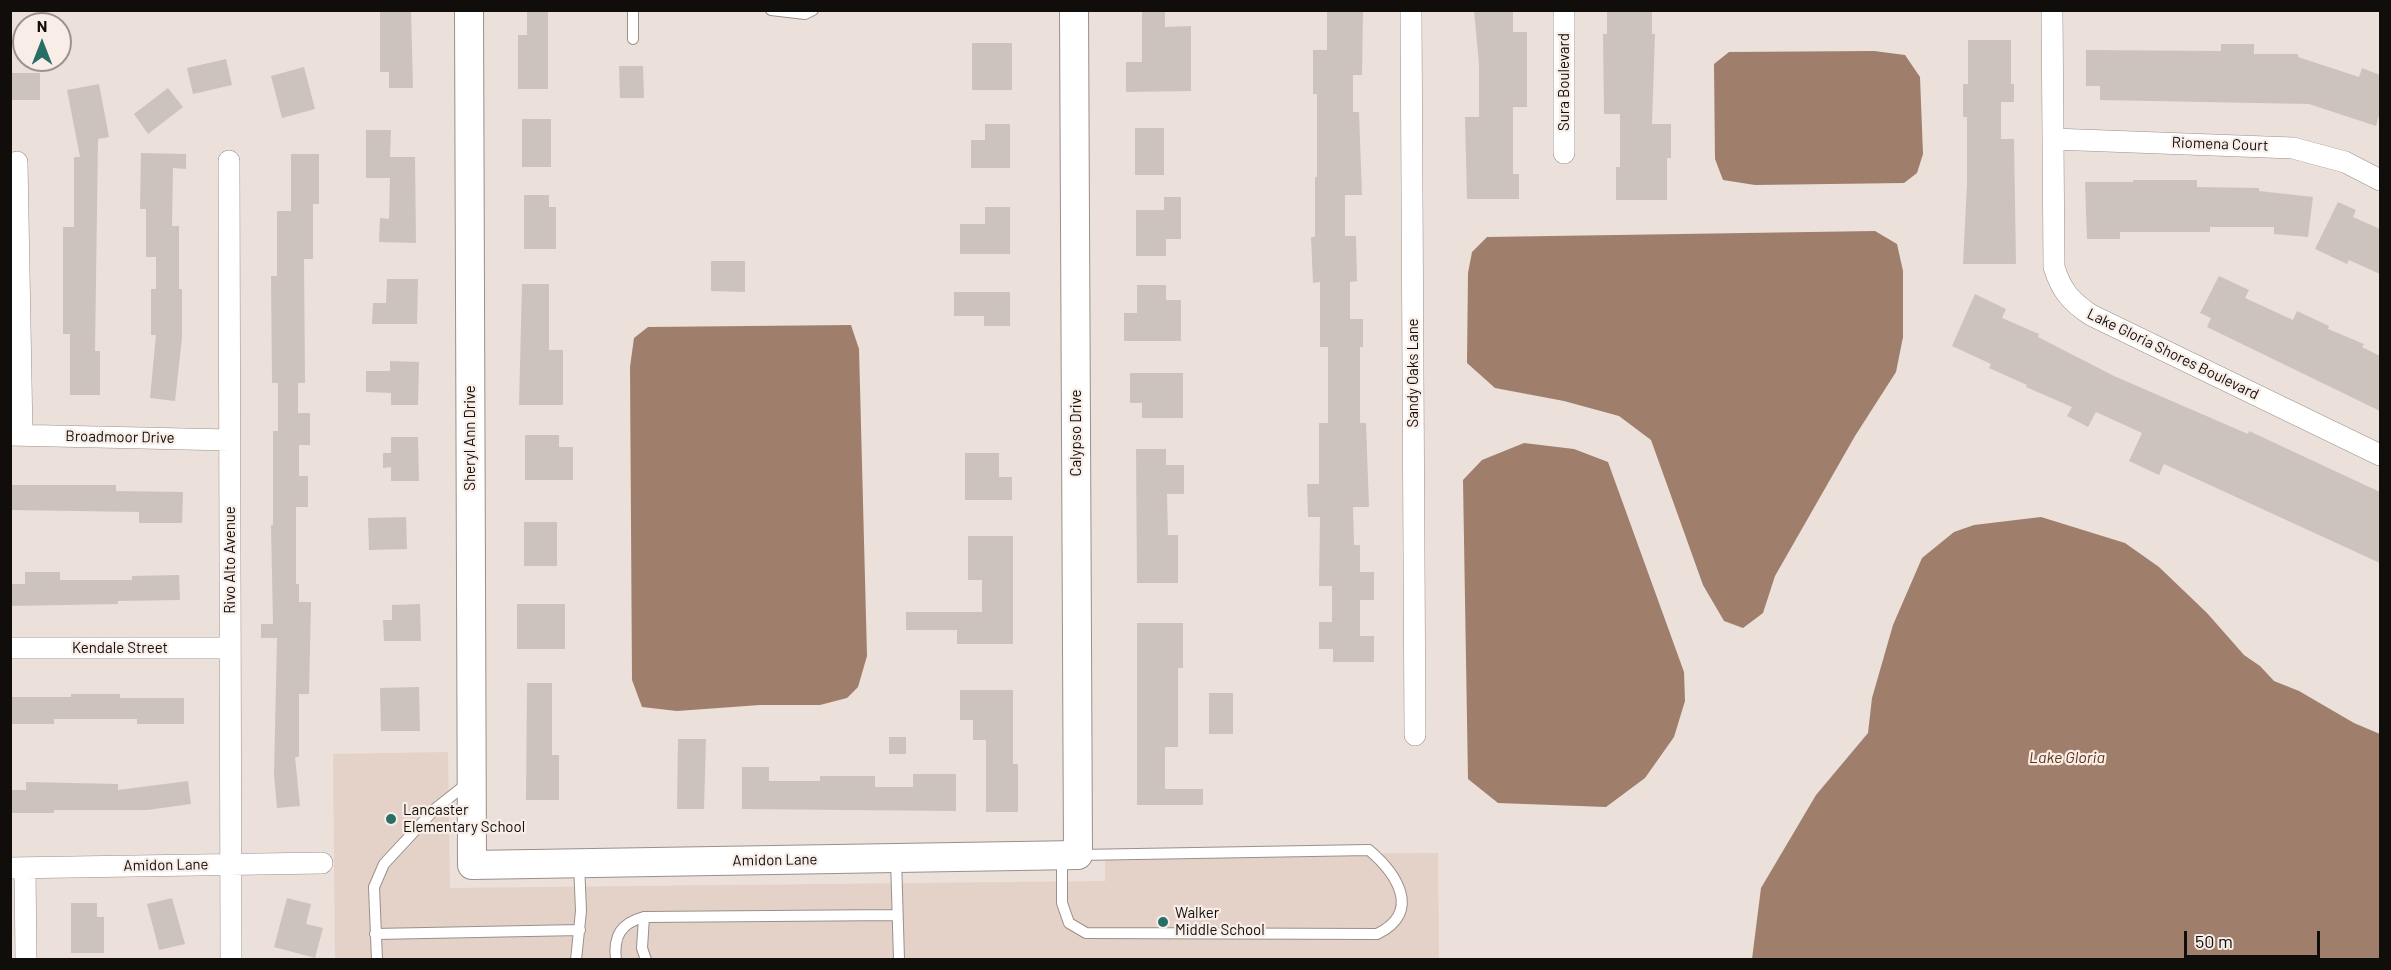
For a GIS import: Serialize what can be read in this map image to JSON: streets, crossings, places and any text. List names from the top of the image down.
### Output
{
  "streets": {
    "street": [
      "Sura Boulevard",
      "Riomena Court",
      "Lake Gloria Shores Boulevard",
      "Sandy Oaks Lane",
      "Calypso Drive",
      "Broadmoor Drive",
      "Sheryl Ann Drive",
      "Rivo Alto Avenue",
      "Kendale Street",
      "Amidon Lane"
    ]
  },
  "crossings": [
    ["Riomena Court", "Lake Gloria Shores Boulevard"],
    ["Calypso Drive", "Amidon Lane"],
    ["Broadmoor Drive", "Rivo Alto Avenue"],
    ["Sheryl Ann Drive", "Amidon Lane"],
    ["Rivo Alto Avenue", "Kendale Street"],
    ["Rivo Alto Avenue", "Amidon Lane"]
  ],
  "water": ["Lake Gloria"],
  "places": ["Lancaster Elementary School", "Walker Middle School"],
  "scale_bar": "50 m",
  "north": "top"
}
